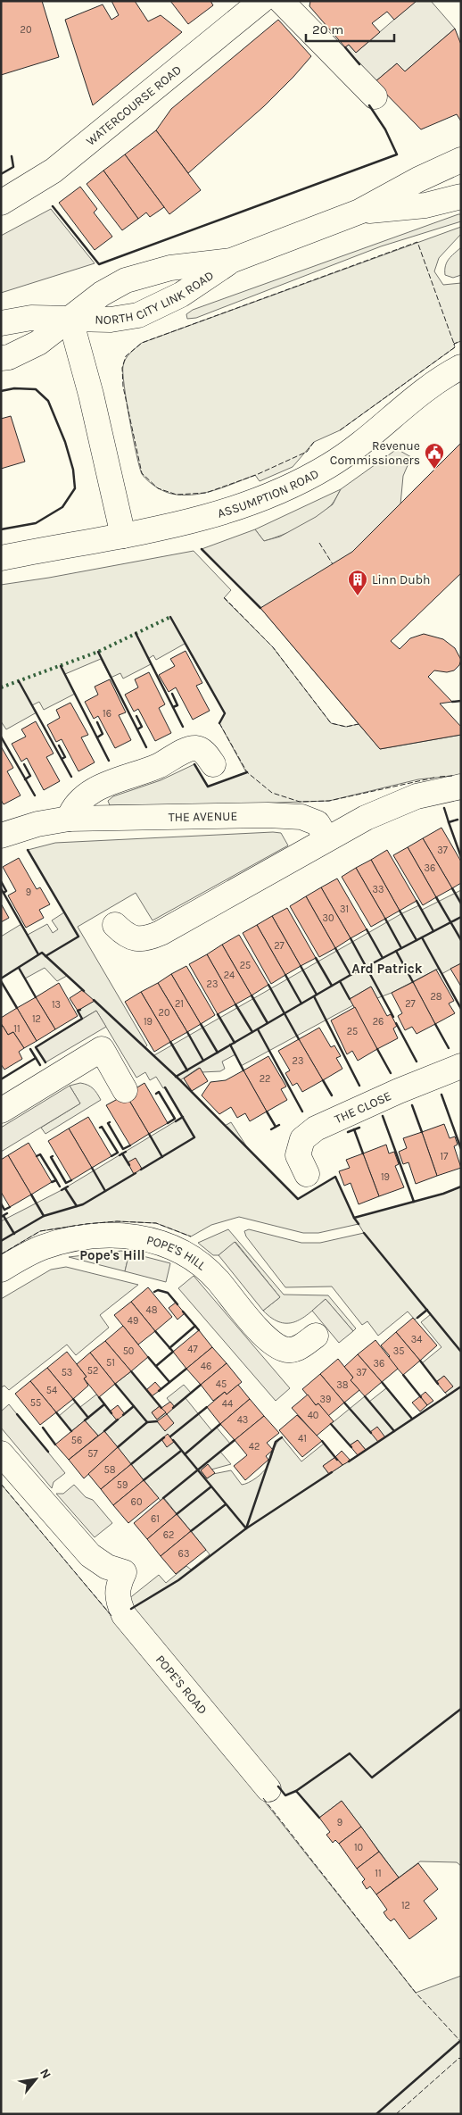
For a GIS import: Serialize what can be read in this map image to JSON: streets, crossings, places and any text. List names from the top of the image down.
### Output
{
  "streets": {
    "main road": [
      "WATERCOURSE ROAD",
      "NORTH CITY LINK ROAD",
      "ASSUMPTION ROAD",
      "THE AVENUE",
      "THE CLOSE",
      "POPE'S HILL",
      "POPE'S ROAD"
    ]
  },
  "districts": ["Ard Patrick", "Pope's Hill"],
  "places": {
    "public building": ["Revenue Commissioners"],
    "building": ["Linn Dubh"]
  },
  "house_numbers": [
    "20",
    "16",
    "37",
    "36",
    "33",
    "9",
    "31",
    "30",
    "27",
    "25",
    "24",
    "23",
    "28",
    "21",
    "27",
    "13",
    "20",
    "12",
    "19",
    "26",
    "11",
    "25",
    "23",
    "22",
    "17",
    "19",
    "48",
    "49",
    "34",
    "47",
    "50",
    "35",
    "51",
    "36",
    "46",
    "52",
    "53",
    "37",
    "45",
    "38",
    "54",
    "39",
    "55",
    "44",
    "40",
    "43",
    "41",
    "56",
    "42",
    "57",
    "58",
    "59",
    "60",
    "61",
    "62",
    "63",
    "9",
    "10",
    "11",
    "12"
  ],
  "scale_bar": "20 m",
  "north": "top right"
}
